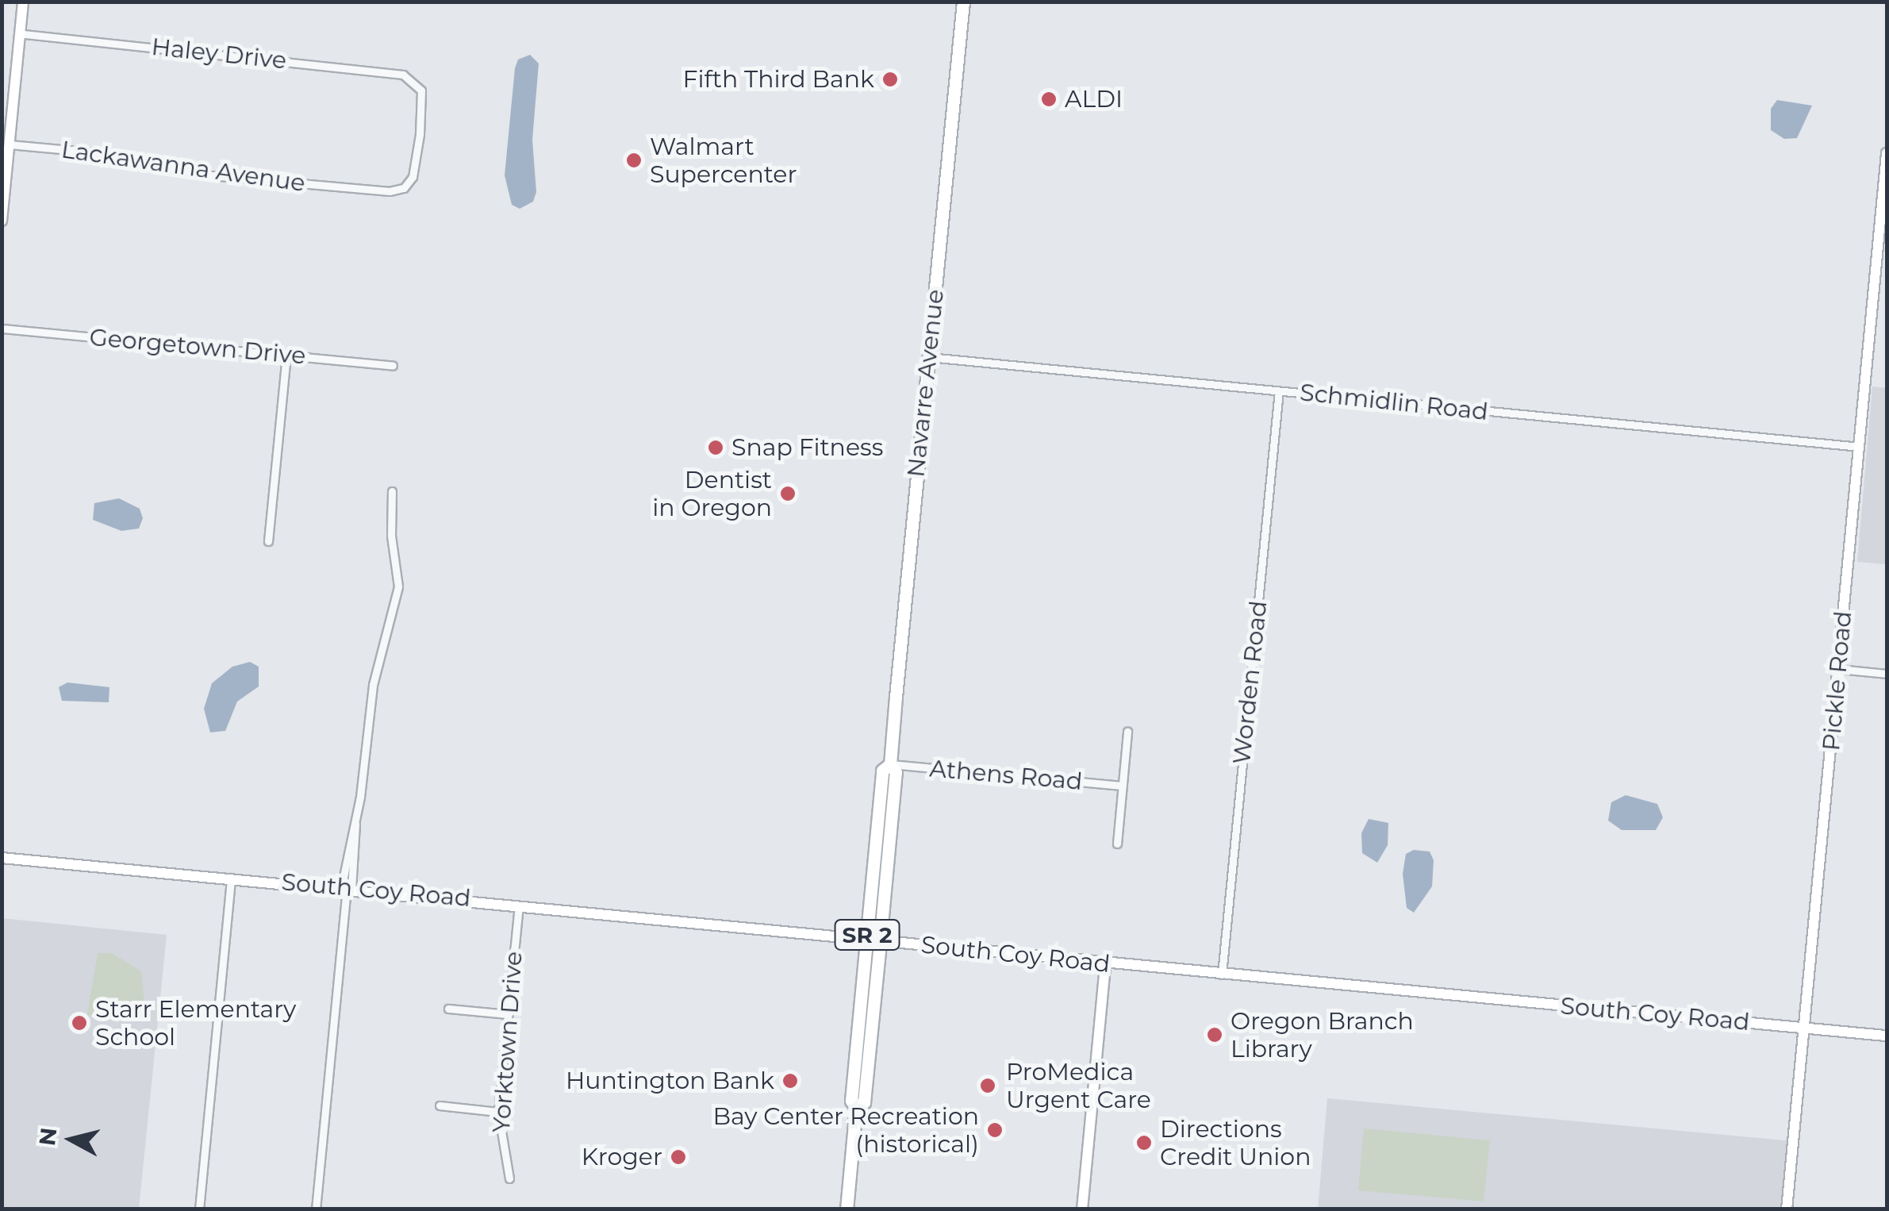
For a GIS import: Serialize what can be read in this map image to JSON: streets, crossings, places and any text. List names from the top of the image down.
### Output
{
  "streets": {
    "highway": ["Navarre Avenue", "SR 2"],
    "street": [
      "Haley Drive",
      "Lackawanna Avenue",
      "Georgetown Drive",
      "Schmidlin Road",
      "Pickle Road",
      "Worden Road",
      "Athens Road",
      "South Coy Road",
      "Yorktown Drive"
    ]
  },
  "crossings": [
    ["Haley Drive", "Lackawanna Avenue"],
    ["Navarre Avenue", "Schmidlin Road"],
    ["Navarre Avenue", "Athens Road"],
    ["Navarre Avenue", "South Coy Road"],
    ["Schmidlin Road", "Pickle Road"],
    ["Schmidlin Road", "Worden Road"],
    ["Pickle Road", "South Coy Road"],
    ["Worden Road", "South Coy Road"],
    ["South Coy Road", "Yorktown Drive"]
  ],
  "places": [
    "Fifth Third Bank",
    "ALDI",
    "Walmart Supercenter",
    "Snap Fitness",
    "Dentist in Oregon",
    "Starr Elementary School",
    "Oregon Branch Library",
    "Huntington Bank",
    "ProMedica Urgent Care",
    "Bay Center Recreation (historical)",
    "Directions Credit Union",
    "Kroger"
  ],
  "north": "left"
}
